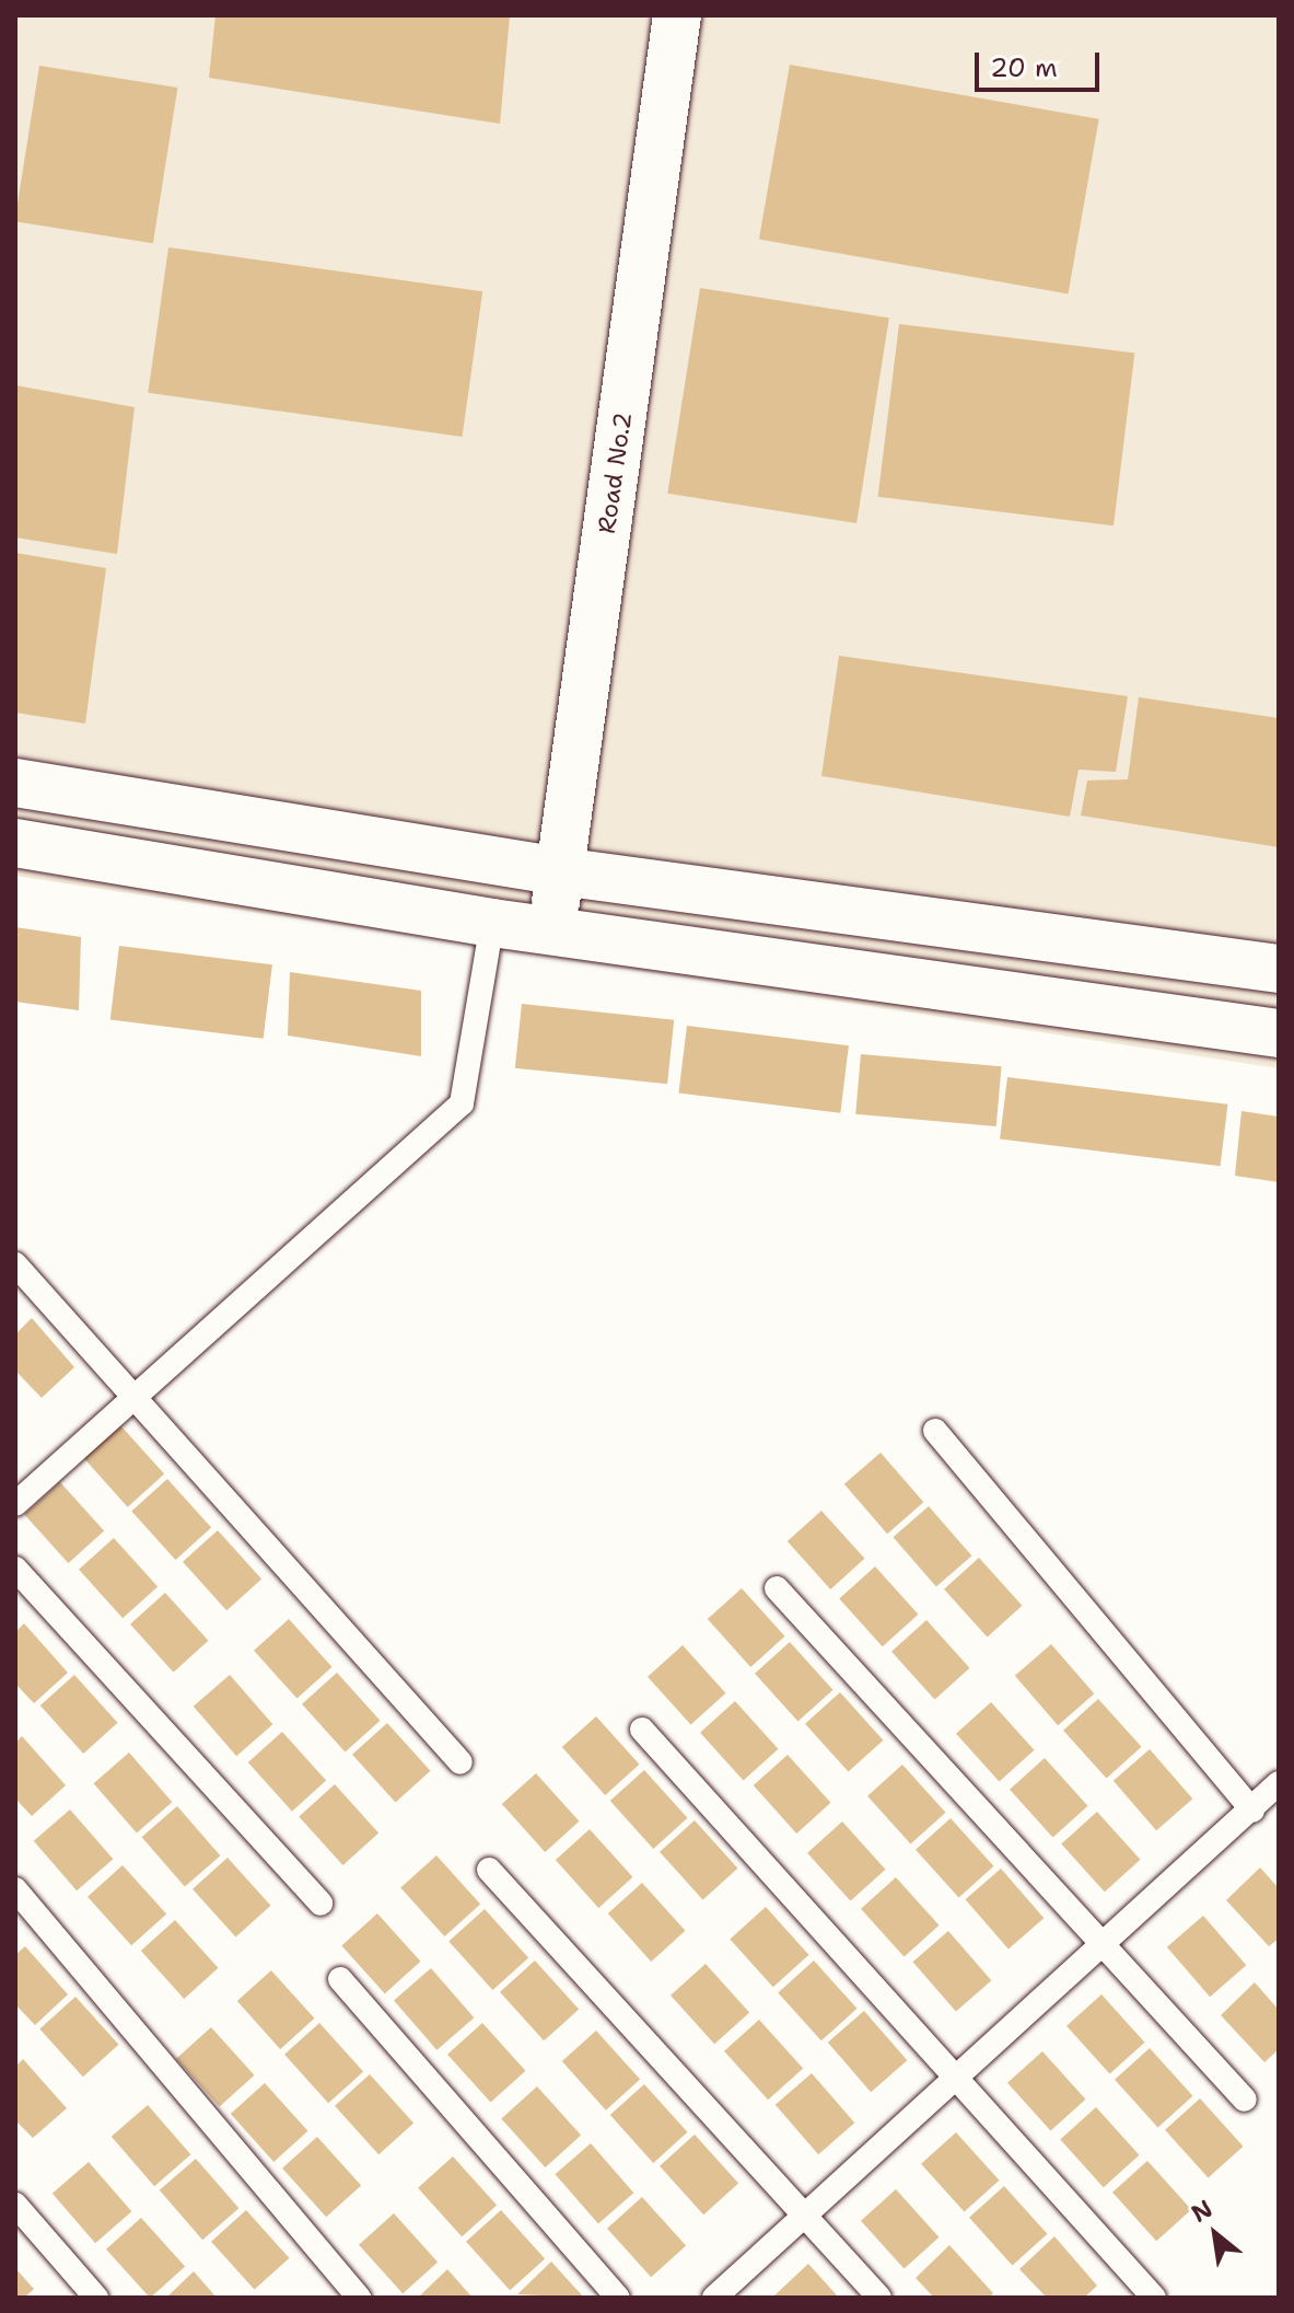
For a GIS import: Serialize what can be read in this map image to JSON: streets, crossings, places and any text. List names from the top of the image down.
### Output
{
  "streets": {
    "main road": ["Road No.2"]
  },
  "scale_bar": "20 m",
  "north": "top left"
}
